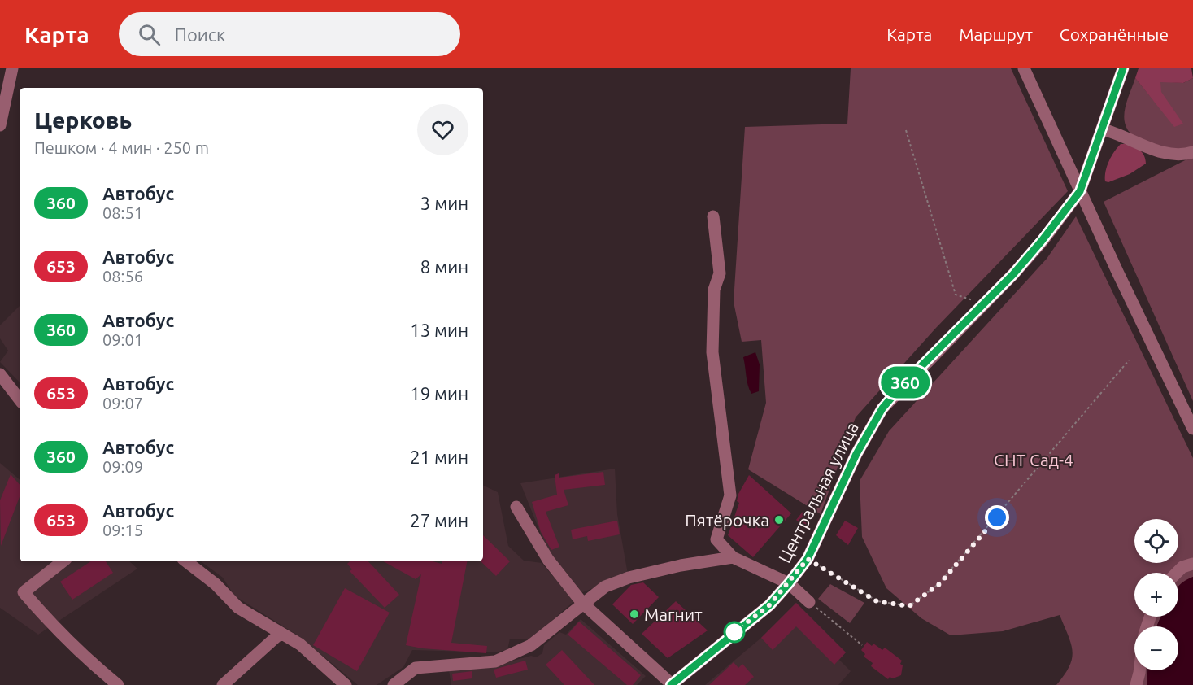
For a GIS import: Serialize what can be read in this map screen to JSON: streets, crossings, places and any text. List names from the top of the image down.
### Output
{
  "streets": {
    "street": ["Центральная улица"]
  },
  "parks": ["СНТ Сад-4"],
  "places": ["Пятёрочка", "Магнит"],
  "lines": ["bus line 360"],
  "page": {
    "header": "Карта",
    "search": "Поиск",
    "nav": ["Карта", "Маршрут", "Сохранённые"],
    "on_map": "360",
    "heading": ["Церковь", "Пешком · 4 мин · 250 m"],
    "list": [
      {
        "mark": "360",
        "name": "Автобус",
        "note": "08:51",
        "value": "3 мин"
      },
      {
        "mark": "653",
        "name": "Автобус",
        "note": "08:56",
        "value": "8 мин"
      },
      {
        "mark": "360",
        "name": "Автобус",
        "note": "09:01",
        "value": "13 мин"
      },
      {
        "mark": "653",
        "name": "Автобус",
        "note": "09:07",
        "value": "19 мин"
      },
      {
        "mark": "360",
        "name": "Автобус",
        "note": "09:09",
        "value": "21 мин"
      },
      {
        "mark": "653",
        "name": "Автобус",
        "note": "09:15",
        "value": "27 мин"
      }
    ],
    "map_buttons": ["+", "−"]
  }
}
